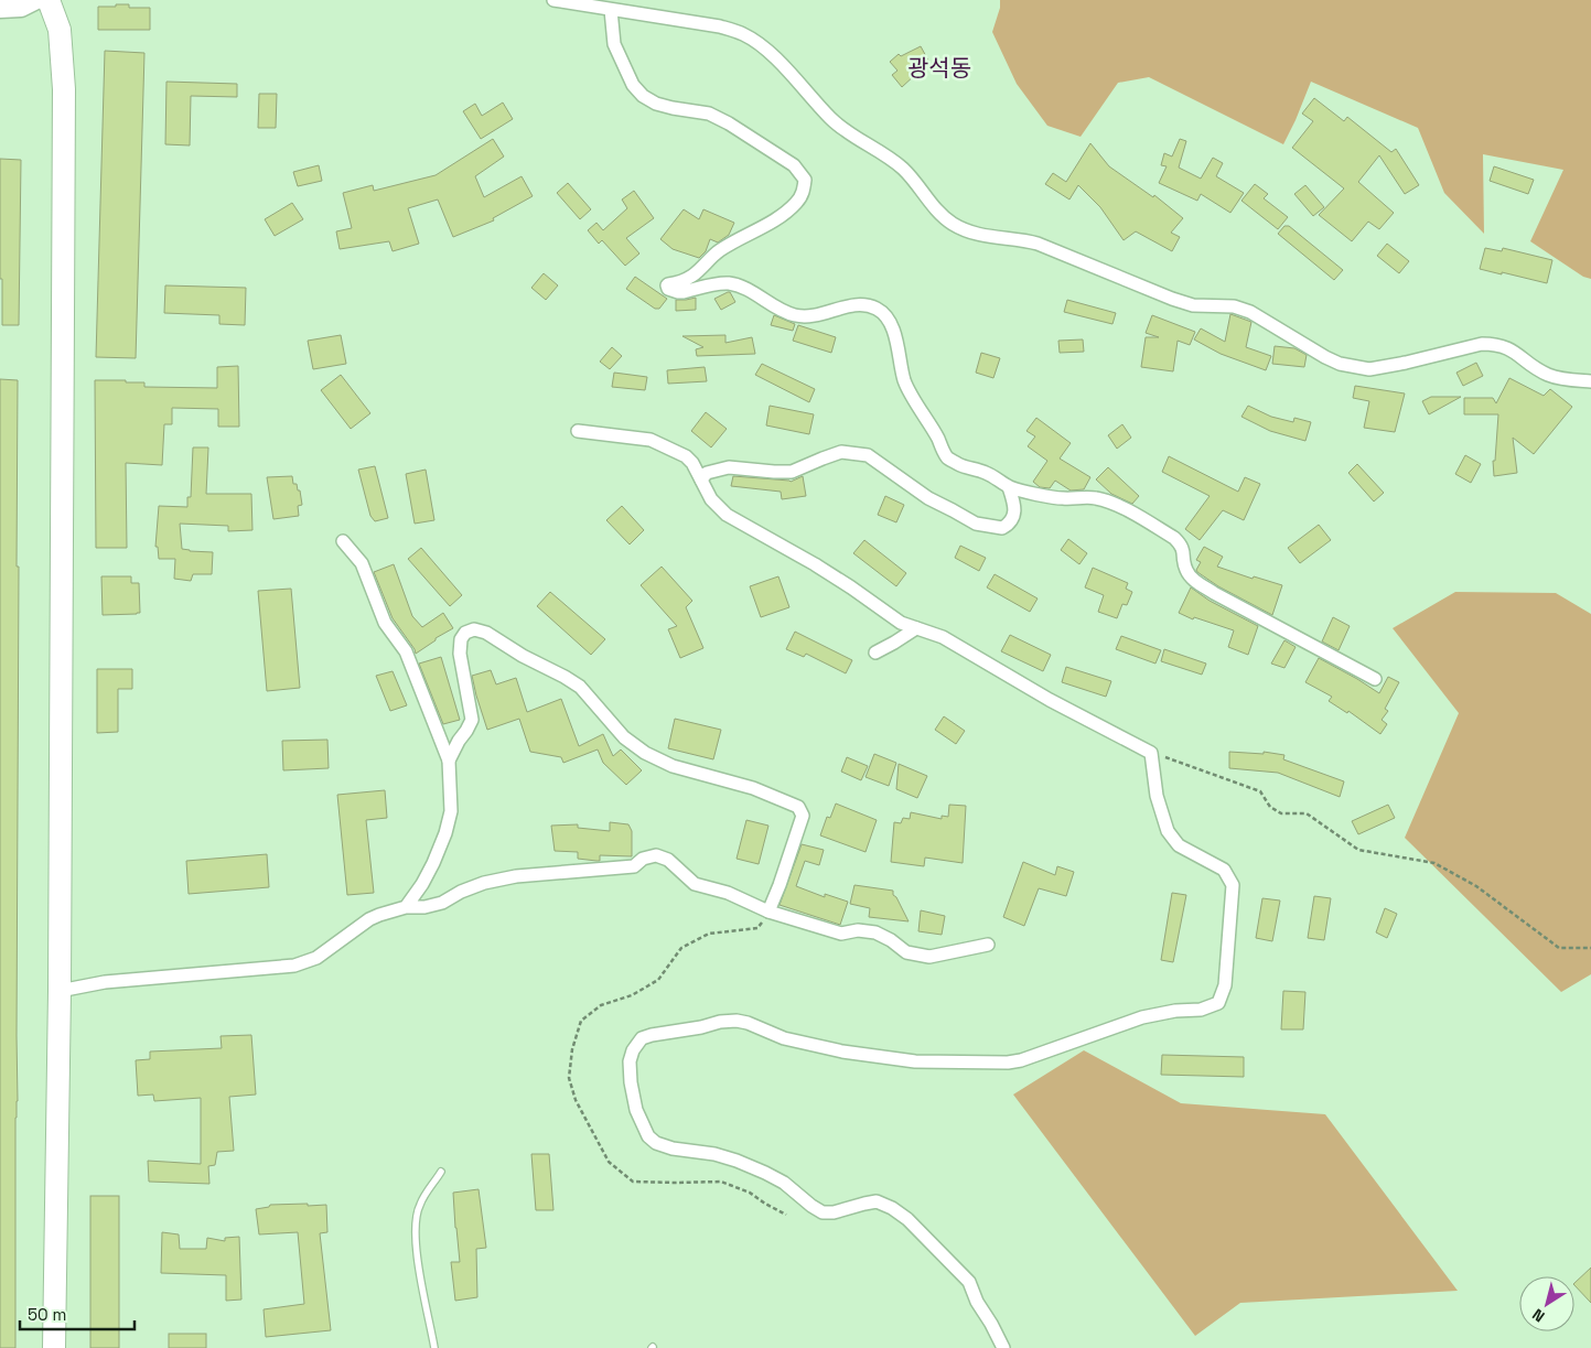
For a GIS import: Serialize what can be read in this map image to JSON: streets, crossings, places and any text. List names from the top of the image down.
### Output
{
  "districts": ["광석동"],
  "scale_bar": "50 m",
  "north": "bottom left"
}
